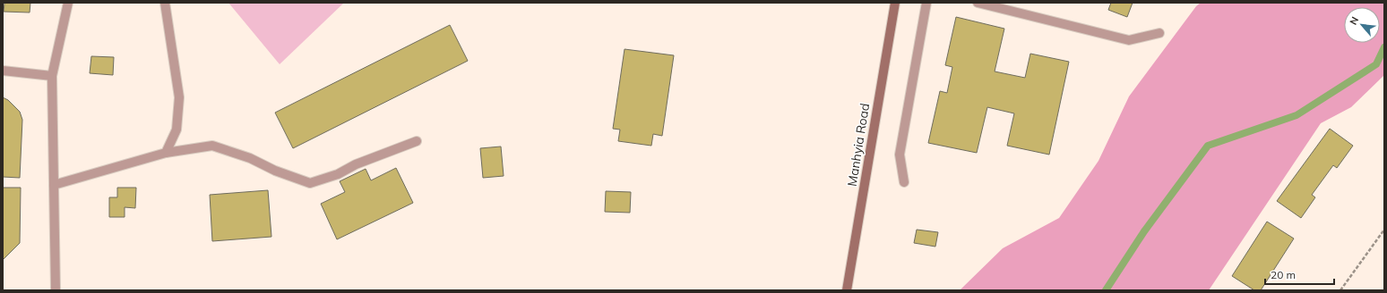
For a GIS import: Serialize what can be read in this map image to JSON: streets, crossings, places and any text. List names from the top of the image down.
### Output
{
  "streets": {
    "main road": ["Manhyia Road"]
  },
  "scale_bar": "20 m",
  "north": "top left"
}
